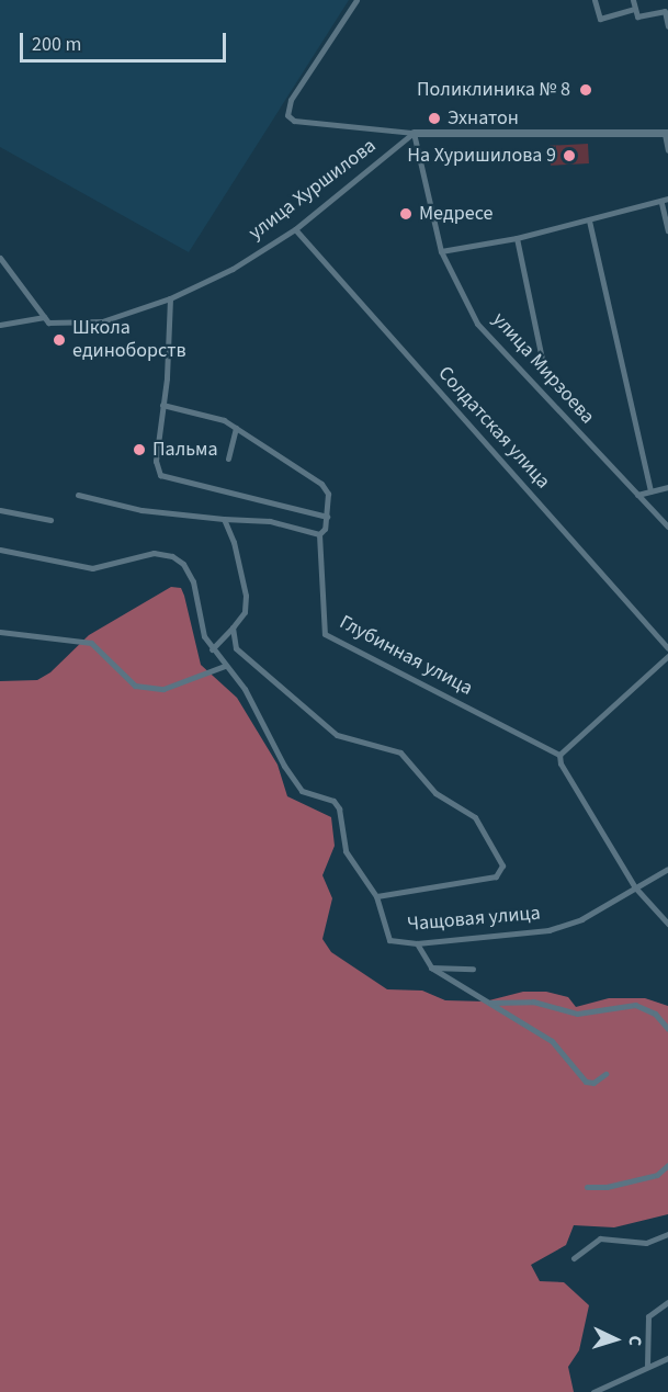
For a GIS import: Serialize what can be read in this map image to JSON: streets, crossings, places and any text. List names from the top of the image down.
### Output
{
  "streets": {
    "street": [
      "улица Хуршилова",
      "улица Мирзоева",
      "Солдатская улица",
      "Глубинная улица",
      "Чащовая улица"
    ]
  },
  "crossings": [
    ["улица Хуршилова", "улица Мирзоева"],
    ["улица Хуршилова", "Солдатская улица"]
  ],
  "places": [
    "Поликлиника № 8",
    "Эхнатон",
    "На Хуришилова 9",
    "Медресе",
    "Школа единоборств",
    "Пальма"
  ],
  "scale_bar": "200 m",
  "north": "right"
}
